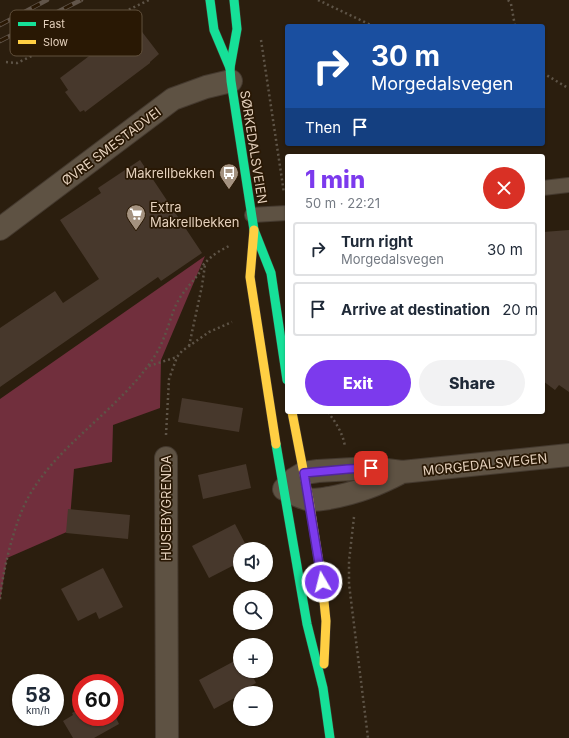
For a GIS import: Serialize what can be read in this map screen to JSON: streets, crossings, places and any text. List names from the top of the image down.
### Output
{
  "streets": {
    "main road": ["SØRKEDALSVEIEN"],
    "street": ["ØVRE SMESTADVEI", "MORGEDALSVEGEN", "HUSEBYGRENDA"]
  },
  "crossings": [
    ["ØVRE SMESTADVEI", "SØRKEDALSVEIEN"],
    ["SØRKEDALSVEIEN", "MORGEDALSVEGEN"]
  ],
  "places": {
    "bus stop": ["Makrellbekken"],
    "supermarket": ["Extra Makrellbekken"]
  },
  "legend": ["Fast", "Slow"],
  "page": {
    "turn": ["30 m", "Morgedalsvegen"],
    "then": "Then",
    "heading": ["1 min", "50 m · 22:21"],
    "list": [
      {
        "name": "Turn right",
        "note": "Morgedalsvegen",
        "value": "30 m"
      },
      {
        "name": "Arrive at destination",
        "value": "20 m"
      }
    ],
    "buttons": ["Exit", "Share"],
    "map_buttons": ["+", "−"],
    "speed": "58 km/h",
    "limit": "60"
  }
}
